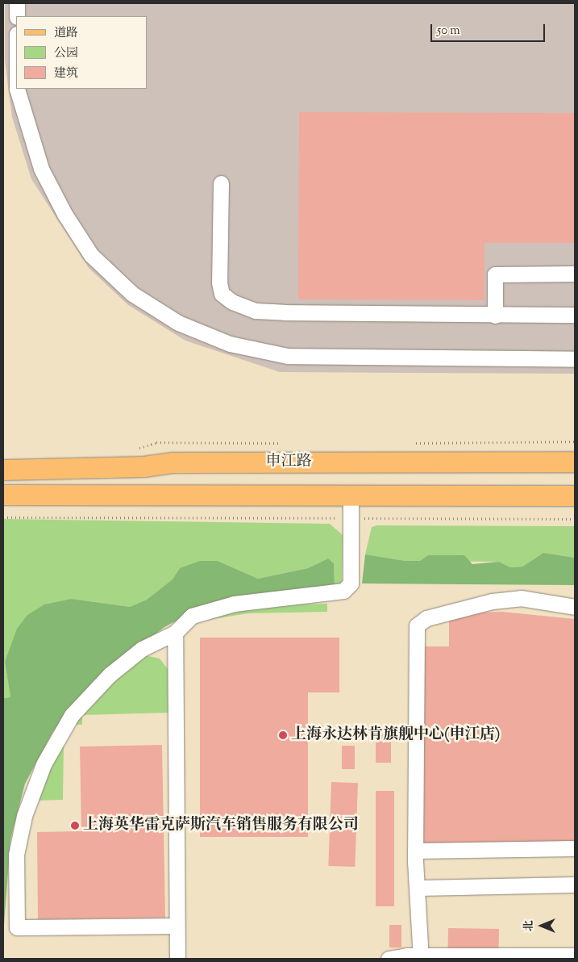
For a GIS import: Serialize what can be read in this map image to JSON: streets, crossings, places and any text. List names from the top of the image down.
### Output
{
  "streets": {
    "main road": ["申江路"]
  },
  "places": ["上海永达林肯旗舰中心(申江店)", "上海英华雷克萨斯汽车销售服务有限公司"],
  "legend": ["道路", "公园", "建筑"],
  "scale_bar": "50 m",
  "north": "left"
}
